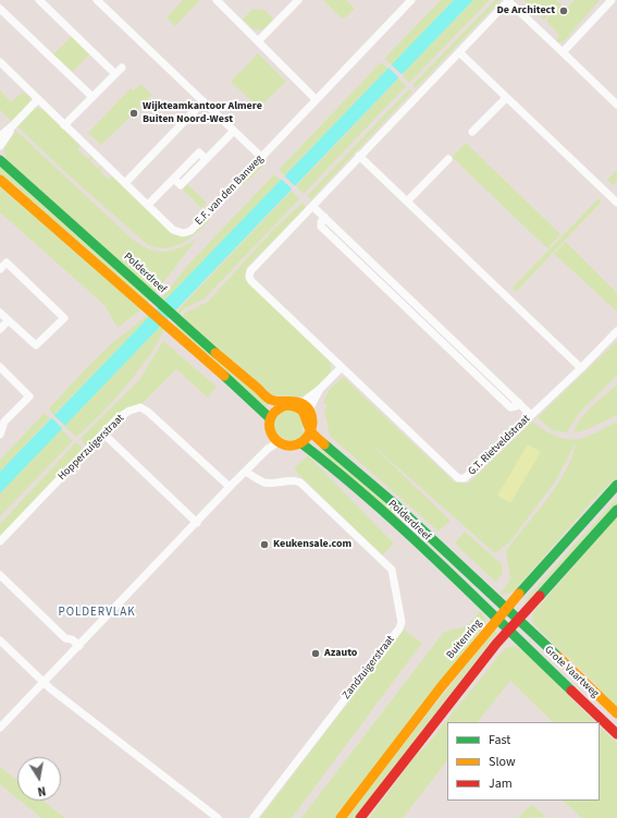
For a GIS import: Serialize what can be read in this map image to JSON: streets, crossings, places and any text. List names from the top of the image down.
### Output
{
  "streets": {
    "main road": ["Polderdreef", "Buitenring", "Grote Vaartweg"],
    "street": [
      "E.F. van den Banweg",
      "G.T. Rietveldstraat",
      "Hopperzuigerstraat",
      "Zandzuigerstraat"
    ]
  },
  "crossings": [
    ["Polderdreef", "Buitenring"],
    ["Polderdreef", "Grote Vaartweg"]
  ],
  "districts": ["POLDERVLAK"],
  "places": [
    "De Architect",
    "Wijkteamkantoor Almere Buiten Noord-West",
    "Keukensale.com",
    "Azauto"
  ],
  "legend": ["Fast", "Slow", "Jam"],
  "north": "bottom"
}
